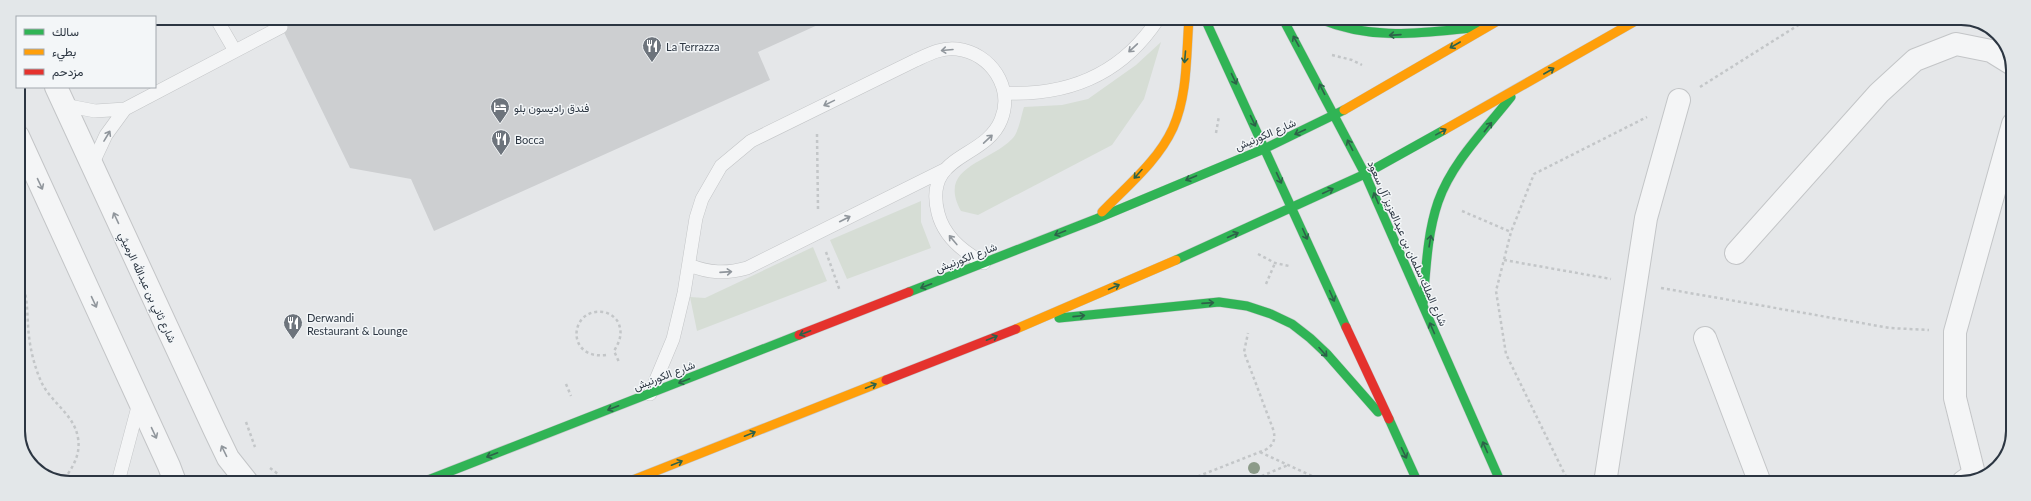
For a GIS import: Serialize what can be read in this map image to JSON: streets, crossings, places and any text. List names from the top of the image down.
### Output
{
  "streets": {
    "main road": ["شارع الكورنيش", "شارع الملك سلمان بن عبدالعزيز آل سعود"],
    "street": ["شارع ثاني بن عبدالله الرميثي"]
  },
  "crossings": [
    ["شارع الكورنيش", "شارع الملك سلمان بن عبدالعزيز آل سعود"]
  ],
  "places": {
    "restaurant": ["La Terrazza", "Bocca", "Derwandi Restaurant & Lounge"],
    "hotel": ["فندق راديسون بلو"]
  },
  "legend": ["سالك", "بطيء", "مزدحم"]
}
